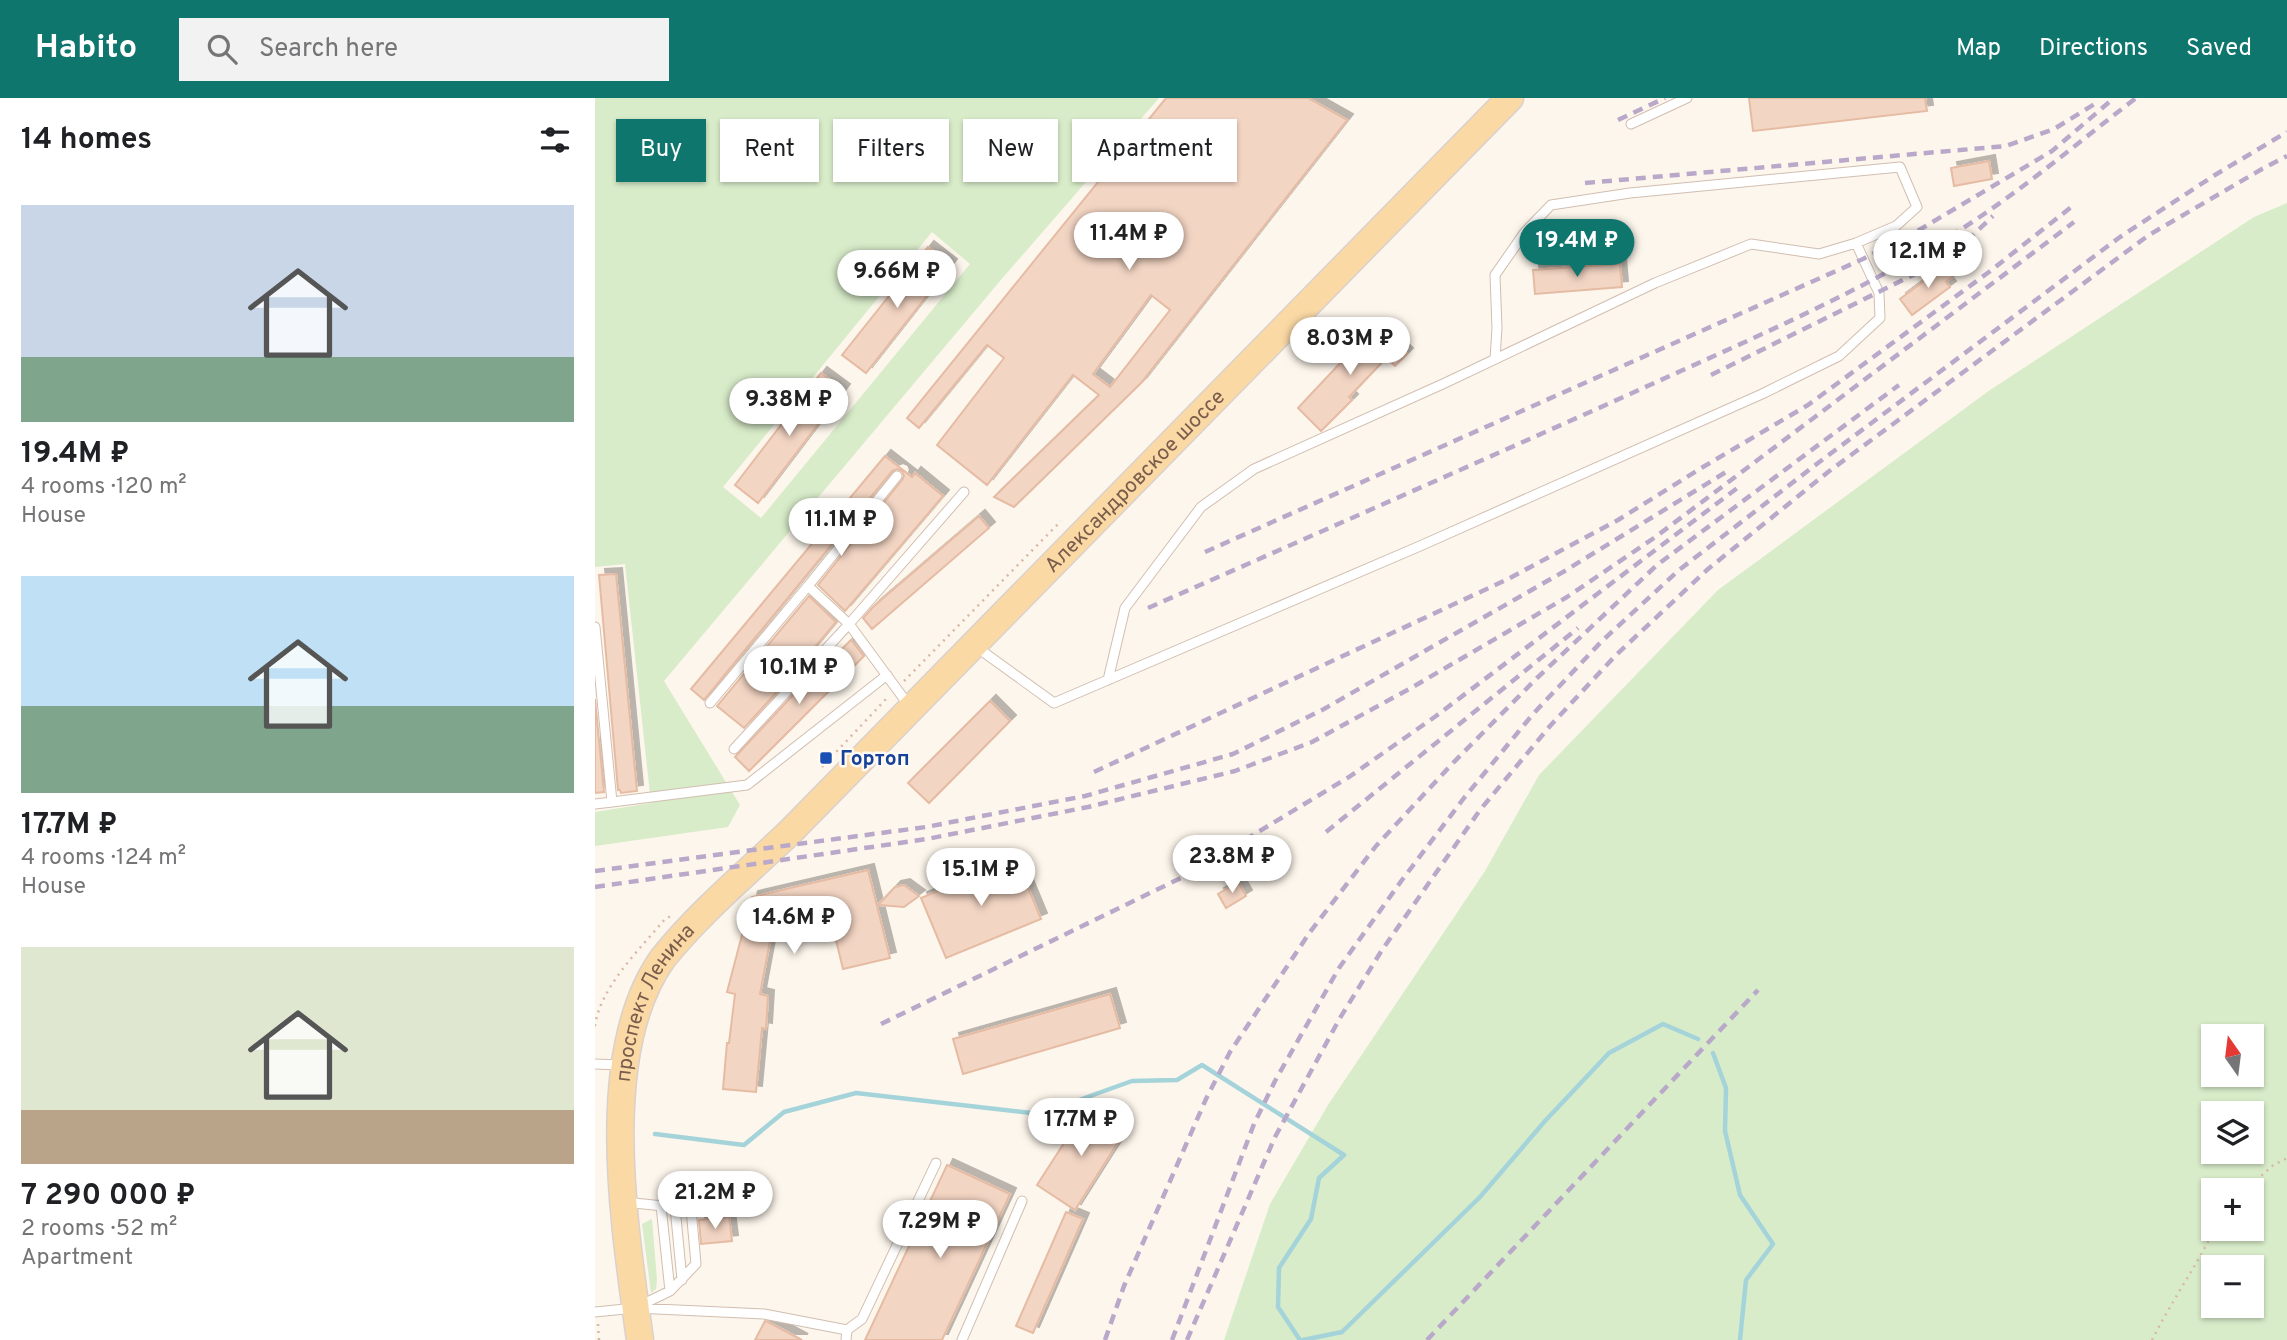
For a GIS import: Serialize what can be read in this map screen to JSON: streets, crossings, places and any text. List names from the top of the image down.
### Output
{
  "streets": {
    "main road": ["Александровское шоссе", "проспект Ленина"]
  },
  "crossings": [
    ["Александровское шоссе", "проспект Ленина"]
  ],
  "places": {
    "transit": ["Гортоп"]
  },
  "north": "top",
  "page": {
    "header": "Habito",
    "search": "Search here",
    "nav": ["Map", "Directions", "Saved"],
    "heading": "14 homes",
    "chip": [
      "Buy",
      "Rent",
      "Filters",
      "New",
      "Apartment"
    ],
    "list": [
      {
        "name": "19.4M ₽",
        "note": "4 rooms · 120 m² · House"
      },
      {
        "name": "17.7M ₽",
        "note": "4 rooms · 124 m² · House"
      },
      {
        "name": "7 290 000 ₽",
        "note": "2 rooms · 52 m² · Apartment"
      }
    ],
    "price": [
      "11.4M ₽",
      "19.4M ₽",
      "12.1M ₽",
      "9.66M ₽",
      "8.03M ₽",
      "9.38M ₽",
      "11.1M ₽",
      "10.1M ₽",
      "23.8M ₽",
      "15.1M ₽",
      "14.6M ₽",
      "17.7M ₽",
      "21.2M ₽",
      "7.29M ₽"
    ],
    "map_buttons": ["+", "−"]
  }
}
